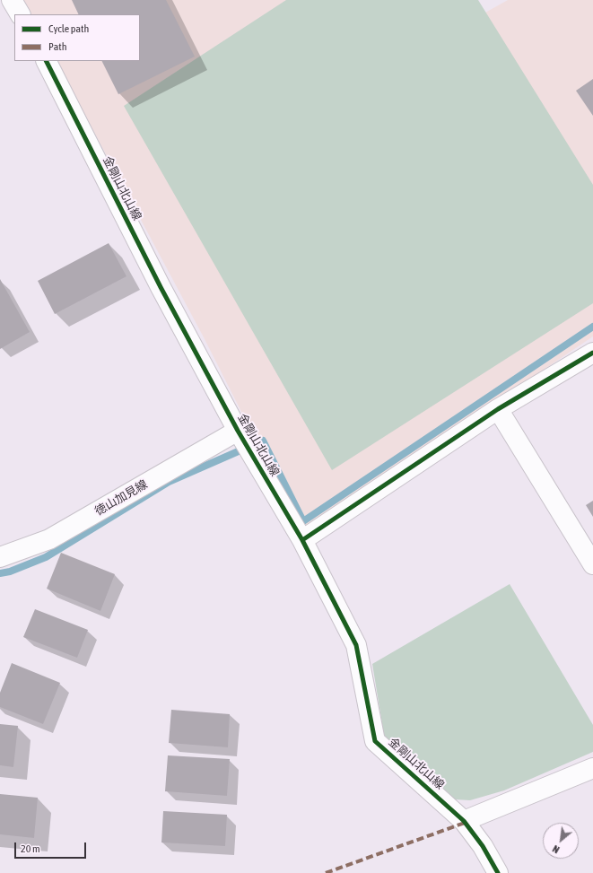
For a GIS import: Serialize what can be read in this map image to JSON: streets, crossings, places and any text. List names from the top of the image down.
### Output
{
  "streets": {
    "street": ["金剛山北山線", "徳山加見線"]
  },
  "crossings": [
    ["金剛山北山線", "徳山加見線"]
  ],
  "legend": ["Cycle path", "Path"],
  "scale_bar": "20 m",
  "north": "bottom left"
}
